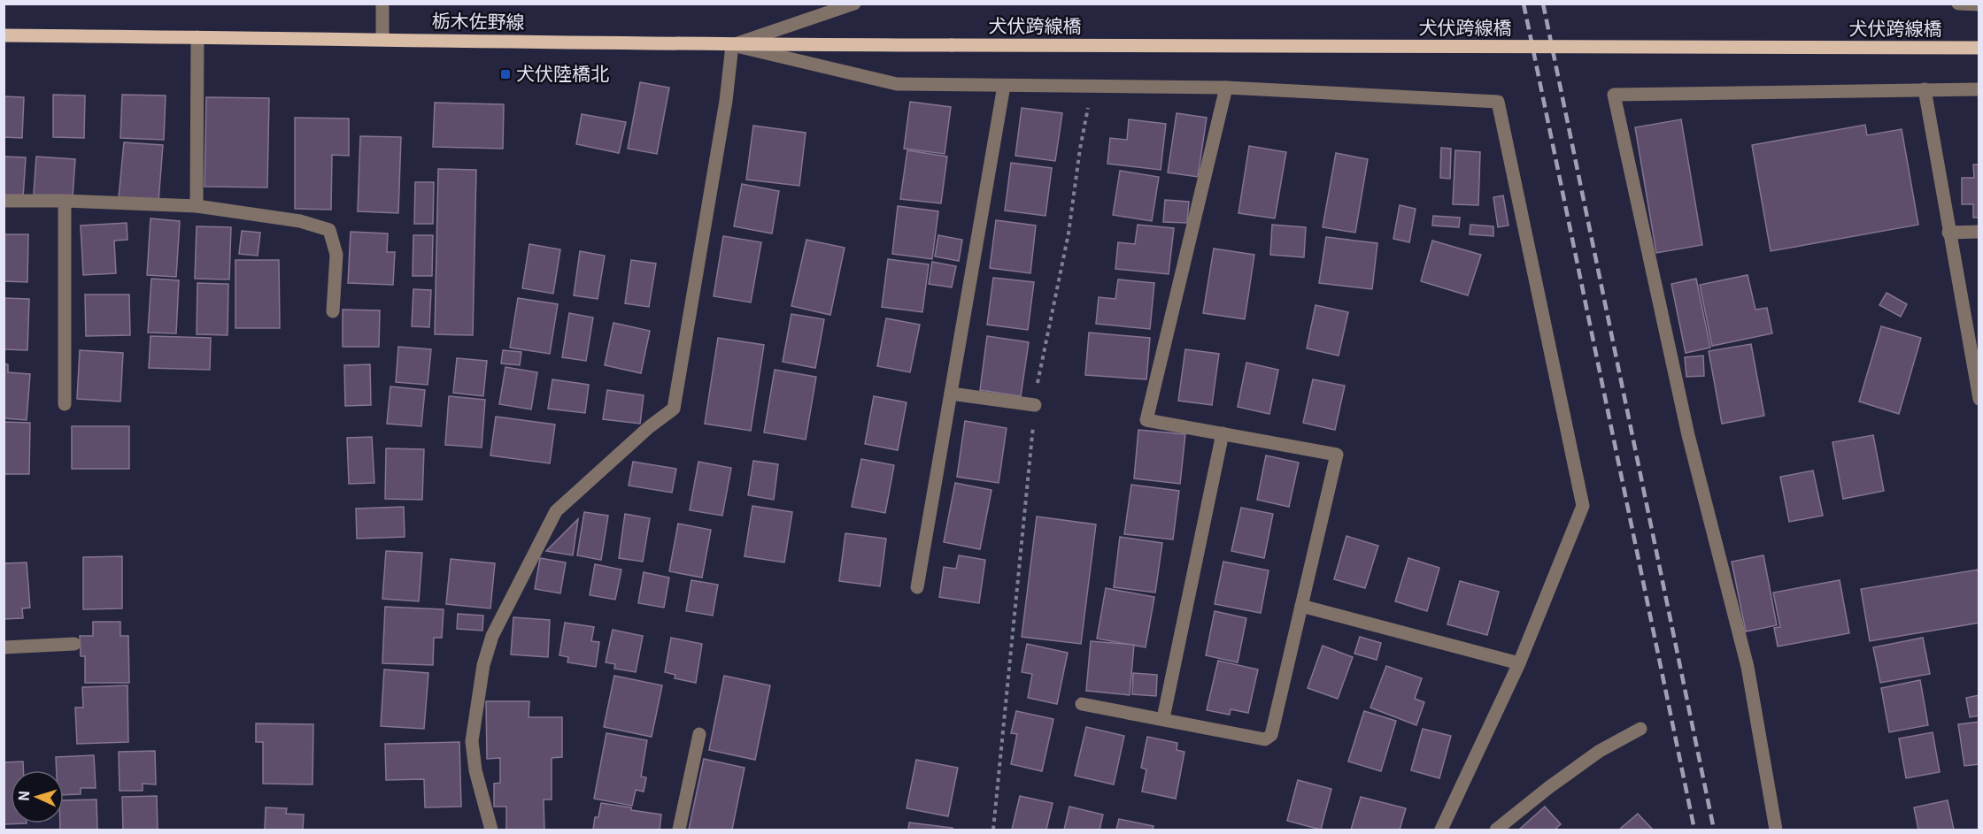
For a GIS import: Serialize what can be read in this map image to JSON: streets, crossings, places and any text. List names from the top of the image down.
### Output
{
  "streets": {
    "main road": ["栃木佐野線", "犬伏跨線橋"]
  },
  "crossings": [
    ["栃木佐野線", "犬伏跨線橋"]
  ],
  "places": {
    "transit": ["犬伏陸橋北"]
  },
  "north": "left"
}
